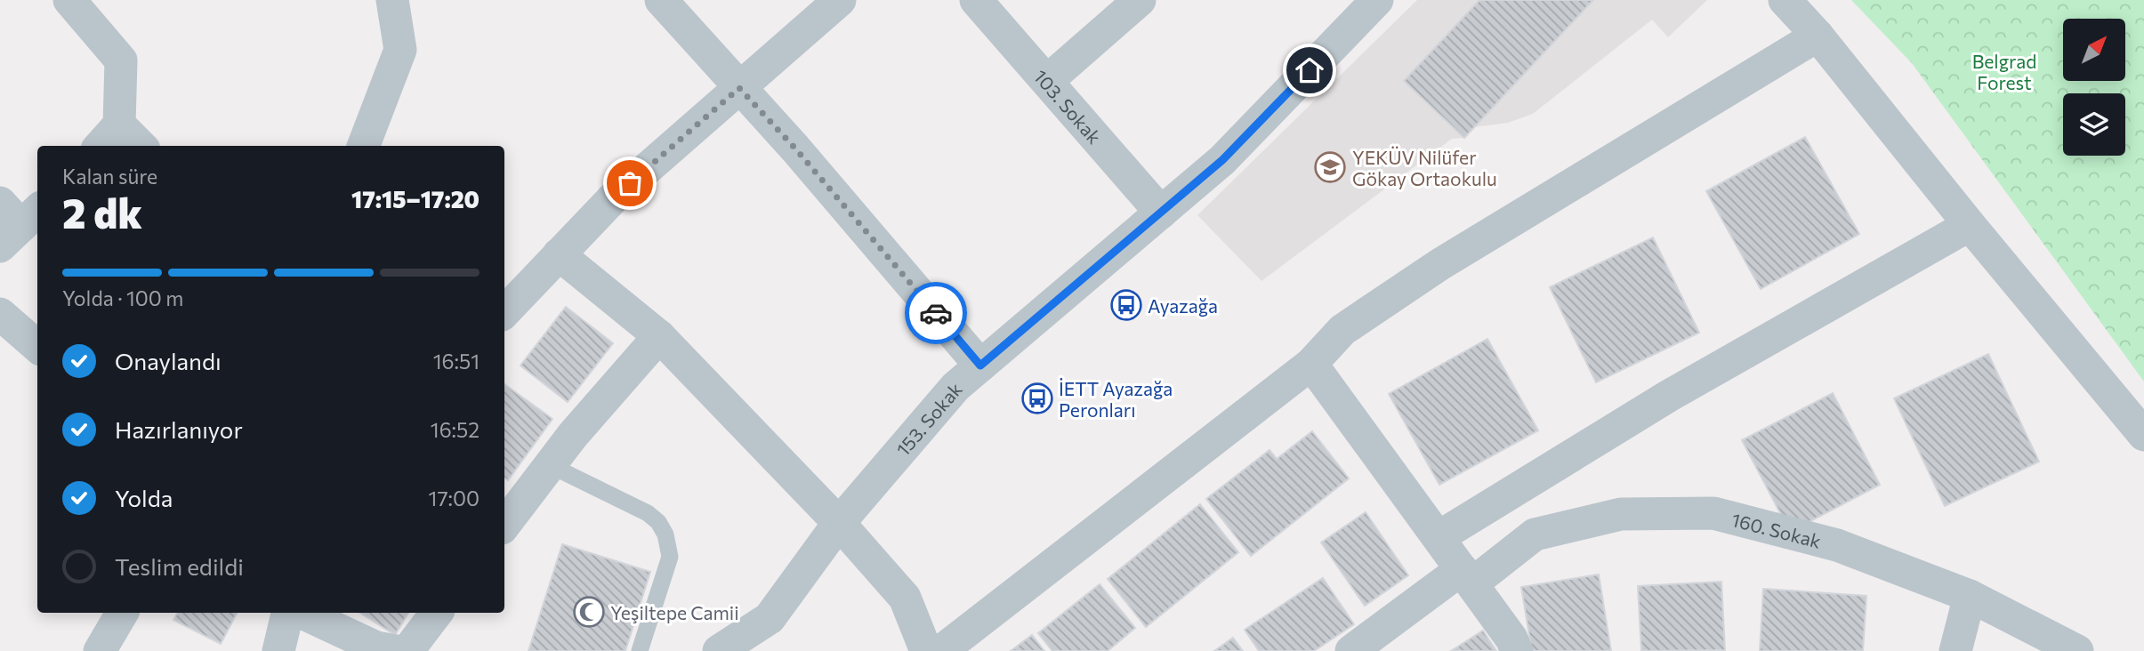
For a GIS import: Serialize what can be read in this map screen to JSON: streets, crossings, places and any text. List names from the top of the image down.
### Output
{
  "streets": {
    "street": ["103. Sokak", "153. Sokak", "160. Sokak"]
  },
  "crossings": [
    ["103. Sokak", "153. Sokak"]
  ],
  "parks": ["Belgrad Forest"],
  "places": {
    "school or university": ["YEKÜV Nilüfer Gökay Ortaokulu"],
    "bus stop": ["Ayazağa", "İETT Ayazağa Peronları"],
    "mosque": ["Yeşiltepe Camii"]
  },
  "north": "top right",
  "page": {
    "heading": ["2 dk", "Kalan süre", "17:15–17:20"],
    "bar": "Yolda · 100 m",
    "list": [
      ["Onaylandı", "16:51"],
      ["Hazırlanıyor", "16:52"],
      ["Yolda", "17:00"],
      "Teslim edildi"
    ]
  }
}
